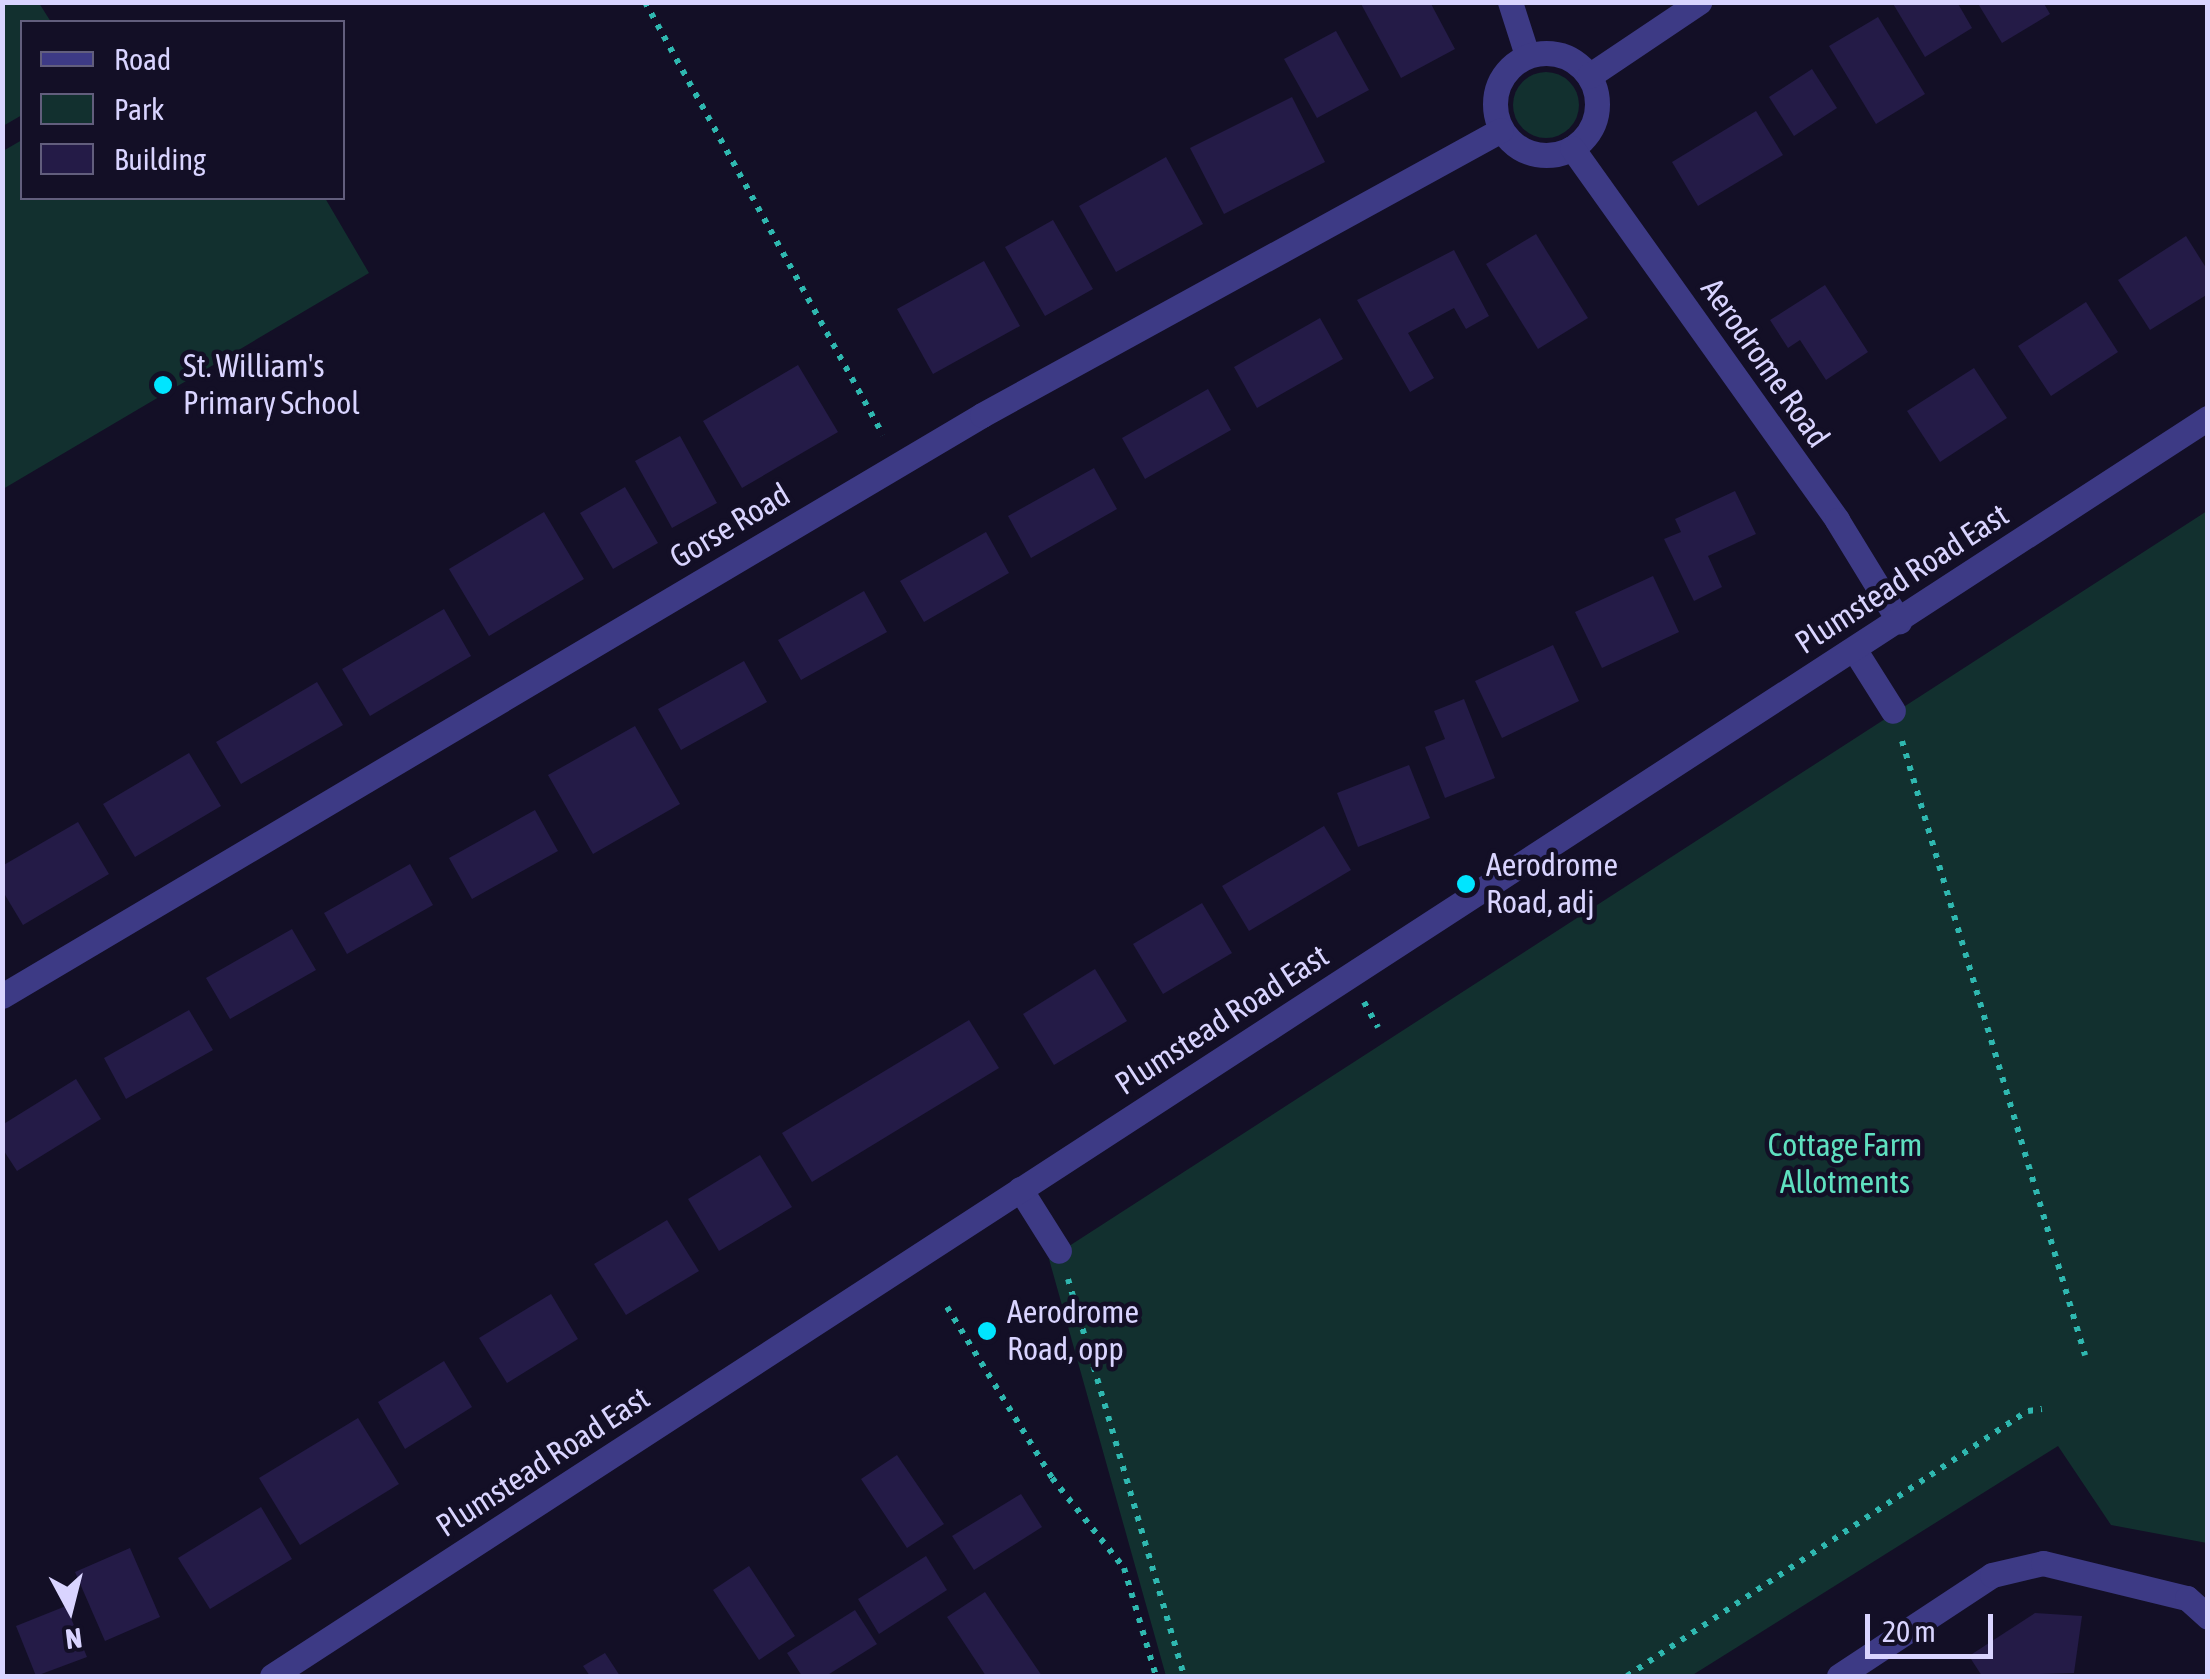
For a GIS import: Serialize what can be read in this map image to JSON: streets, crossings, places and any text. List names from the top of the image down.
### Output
{
  "streets": {
    "street": ["Aerodrome Road", "Gorse Road", "Plumstead Road East"]
  },
  "crossings": [
    ["Aerodrome Road", "Gorse Road"],
    ["Aerodrome Road", "Plumstead Road East"]
  ],
  "parks": ["Cottage Farm Allotments"],
  "places": ["St. William's Primary School", "Aerodrome Road, adj", "Aerodrome Road, opp"],
  "legend": ["Road", "Park", "Building"],
  "scale_bar": "20 m",
  "north": "bottom"
}
